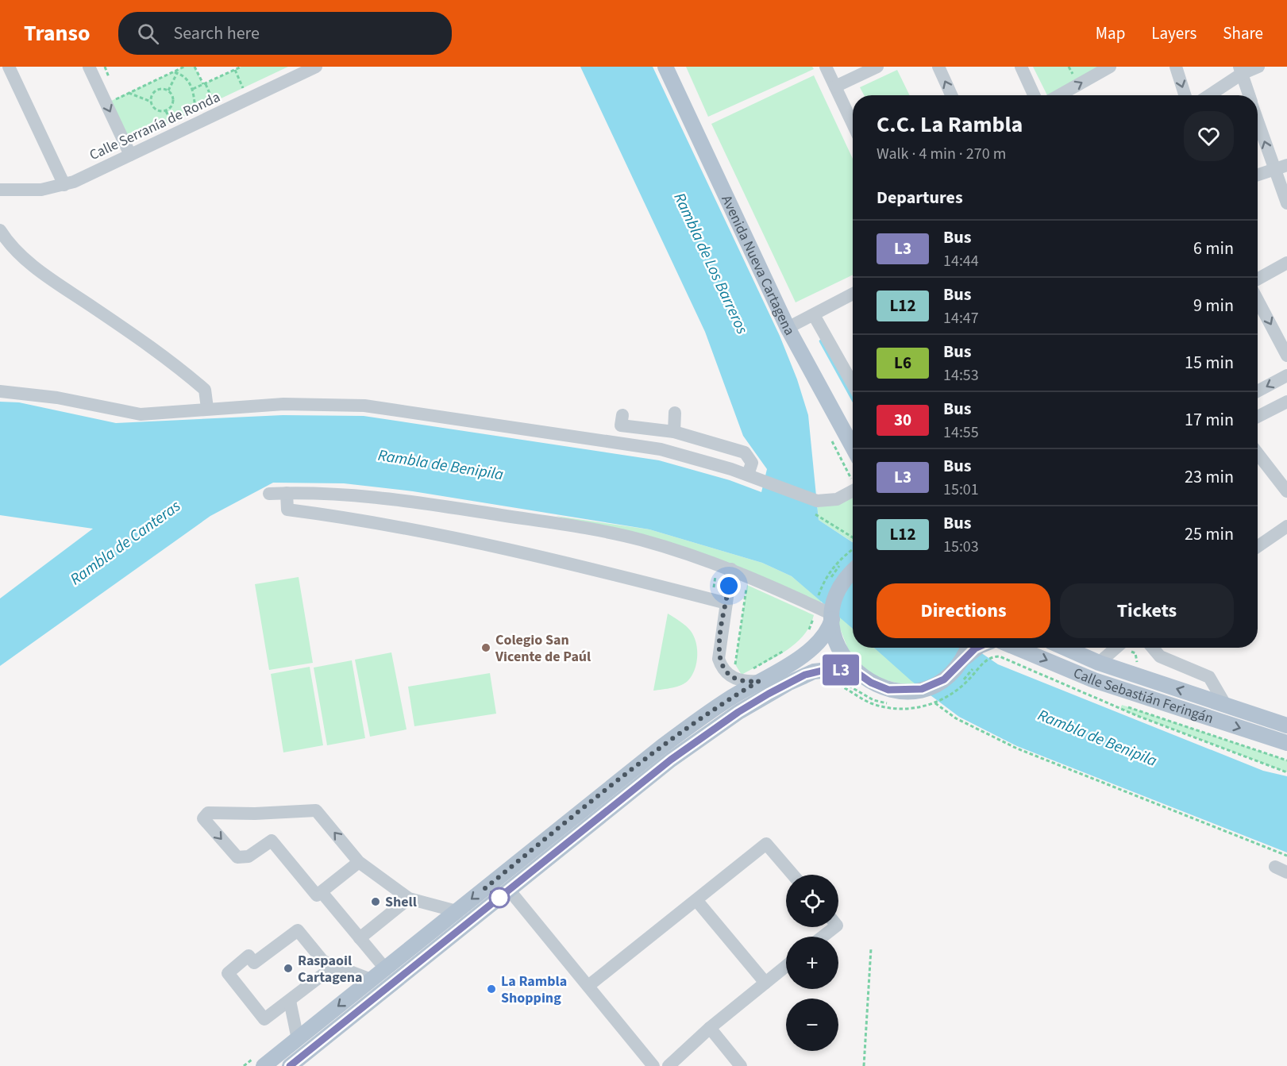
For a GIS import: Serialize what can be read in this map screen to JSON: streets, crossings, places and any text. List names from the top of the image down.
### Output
{
  "streets": {
    "main road": ["Avenida Nueva Cartagena", "Calle Sebastián Feringán"],
    "street": ["Calle Serranía de Ronda"]
  },
  "water": ["Rambla de Los Barreros", "Rambla de Benipila", "Rambla de Canteras"],
  "places": [
    "Colegio San Vicente de Paúl",
    "Shell",
    "Raspaoil Cartagena",
    "La Rambla Shopping"
  ],
  "lines": ["bus line L3"],
  "page": {
    "header": "Transo",
    "search": "Search here",
    "nav": ["Map", "Layers", "Share"],
    "on_map": "L3",
    "heading": [
      ["C.C. La Rambla", "Walk · 4 min · 270 m"],
      "Departures"
    ],
    "list": [
      {
        "mark": "L3",
        "name": "Bus",
        "note": "14:44",
        "value": "6 min"
      },
      {
        "mark": "L12",
        "name": "Bus",
        "note": "14:47",
        "value": "9 min"
      },
      {
        "mark": "L6",
        "name": "Bus",
        "note": "14:53",
        "value": "15 min"
      },
      {
        "mark": "30",
        "name": "Bus",
        "note": "14:55",
        "value": "17 min"
      },
      {
        "mark": "L3",
        "name": "Bus",
        "note": "15:01",
        "value": "23 min"
      },
      {
        "mark": "L12",
        "name": "Bus",
        "note": "15:03",
        "value": "25 min"
      }
    ],
    "buttons": ["Directions", "Tickets"],
    "map_buttons": ["+", "−"]
  }
}
